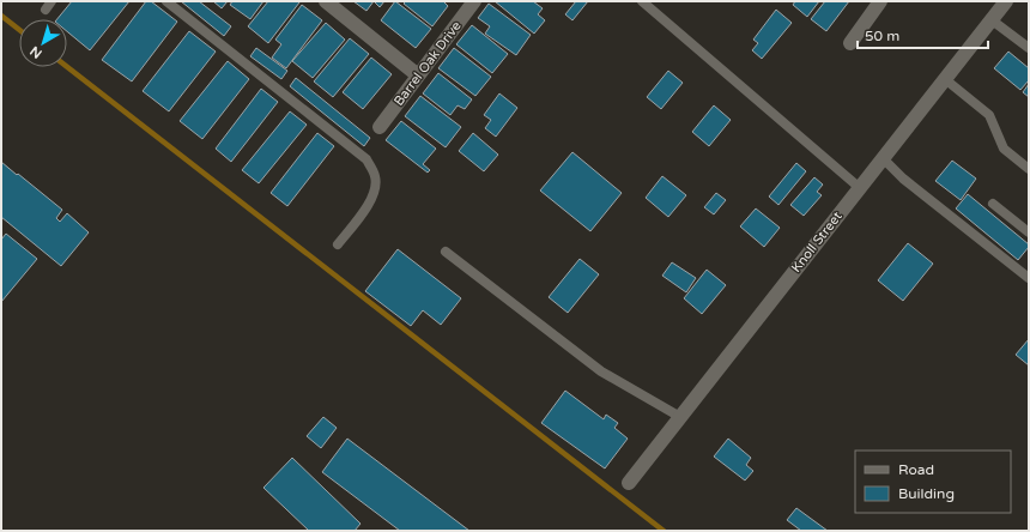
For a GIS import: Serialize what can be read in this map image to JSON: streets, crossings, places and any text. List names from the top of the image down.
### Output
{
  "streets": {
    "street": ["Barrel Oak Drive", "Knoll Street"]
  },
  "legend": ["Road", "Building"],
  "scale_bar": "50 m",
  "north": "bottom left"
}
